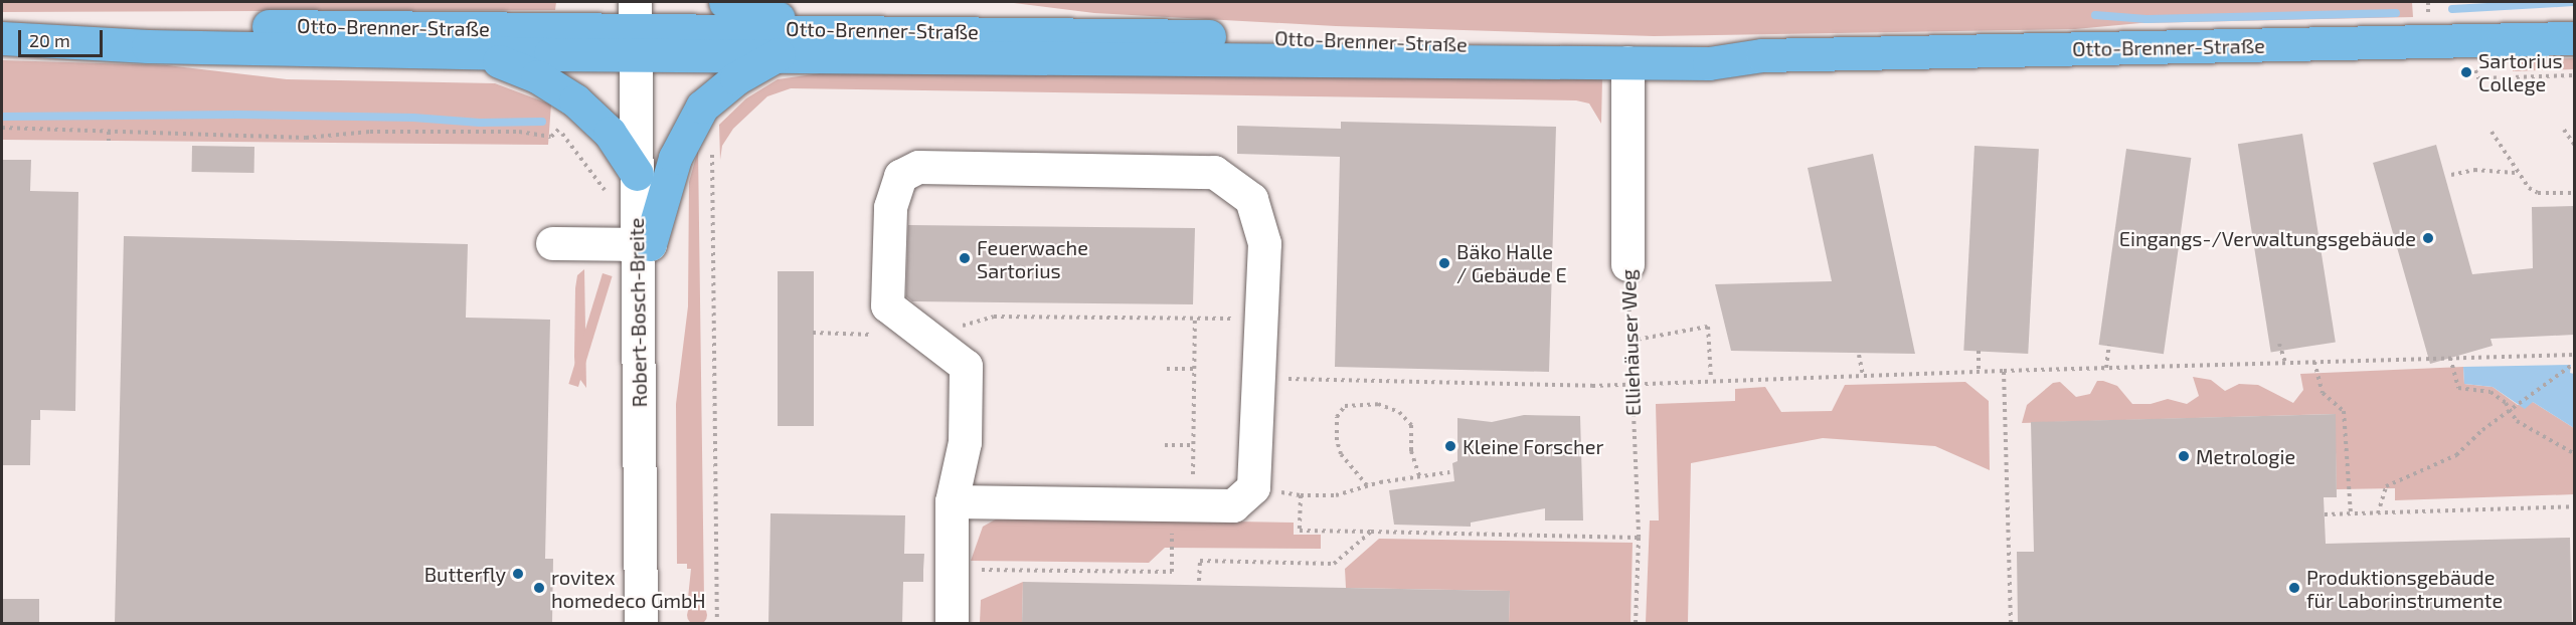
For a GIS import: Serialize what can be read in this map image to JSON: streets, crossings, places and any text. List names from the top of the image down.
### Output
{
  "streets": {
    "main road": ["Otto-Brenner-Straße"],
    "street": ["Robert-Bosch-Breite", "Elliehäuser Weg"]
  },
  "crossings": [
    ["Otto-Brenner-Straße", "Robert-Bosch-Breite"],
    ["Otto-Brenner-Straße", "Elliehäuser Weg"]
  ],
  "places": [
    "Sartorius College",
    "Eingangs-/Verwaltungsgebäude",
    "Feuerwache Sartorius",
    "Bäko Halle / Gebäude E",
    "Kleine Forscher",
    "Metrologie",
    "Butterfly",
    "rovitex homedeco GmbH",
    "Produktionsgebäude für Laborinstrumente"
  ],
  "scale_bar": "20 m"
}
